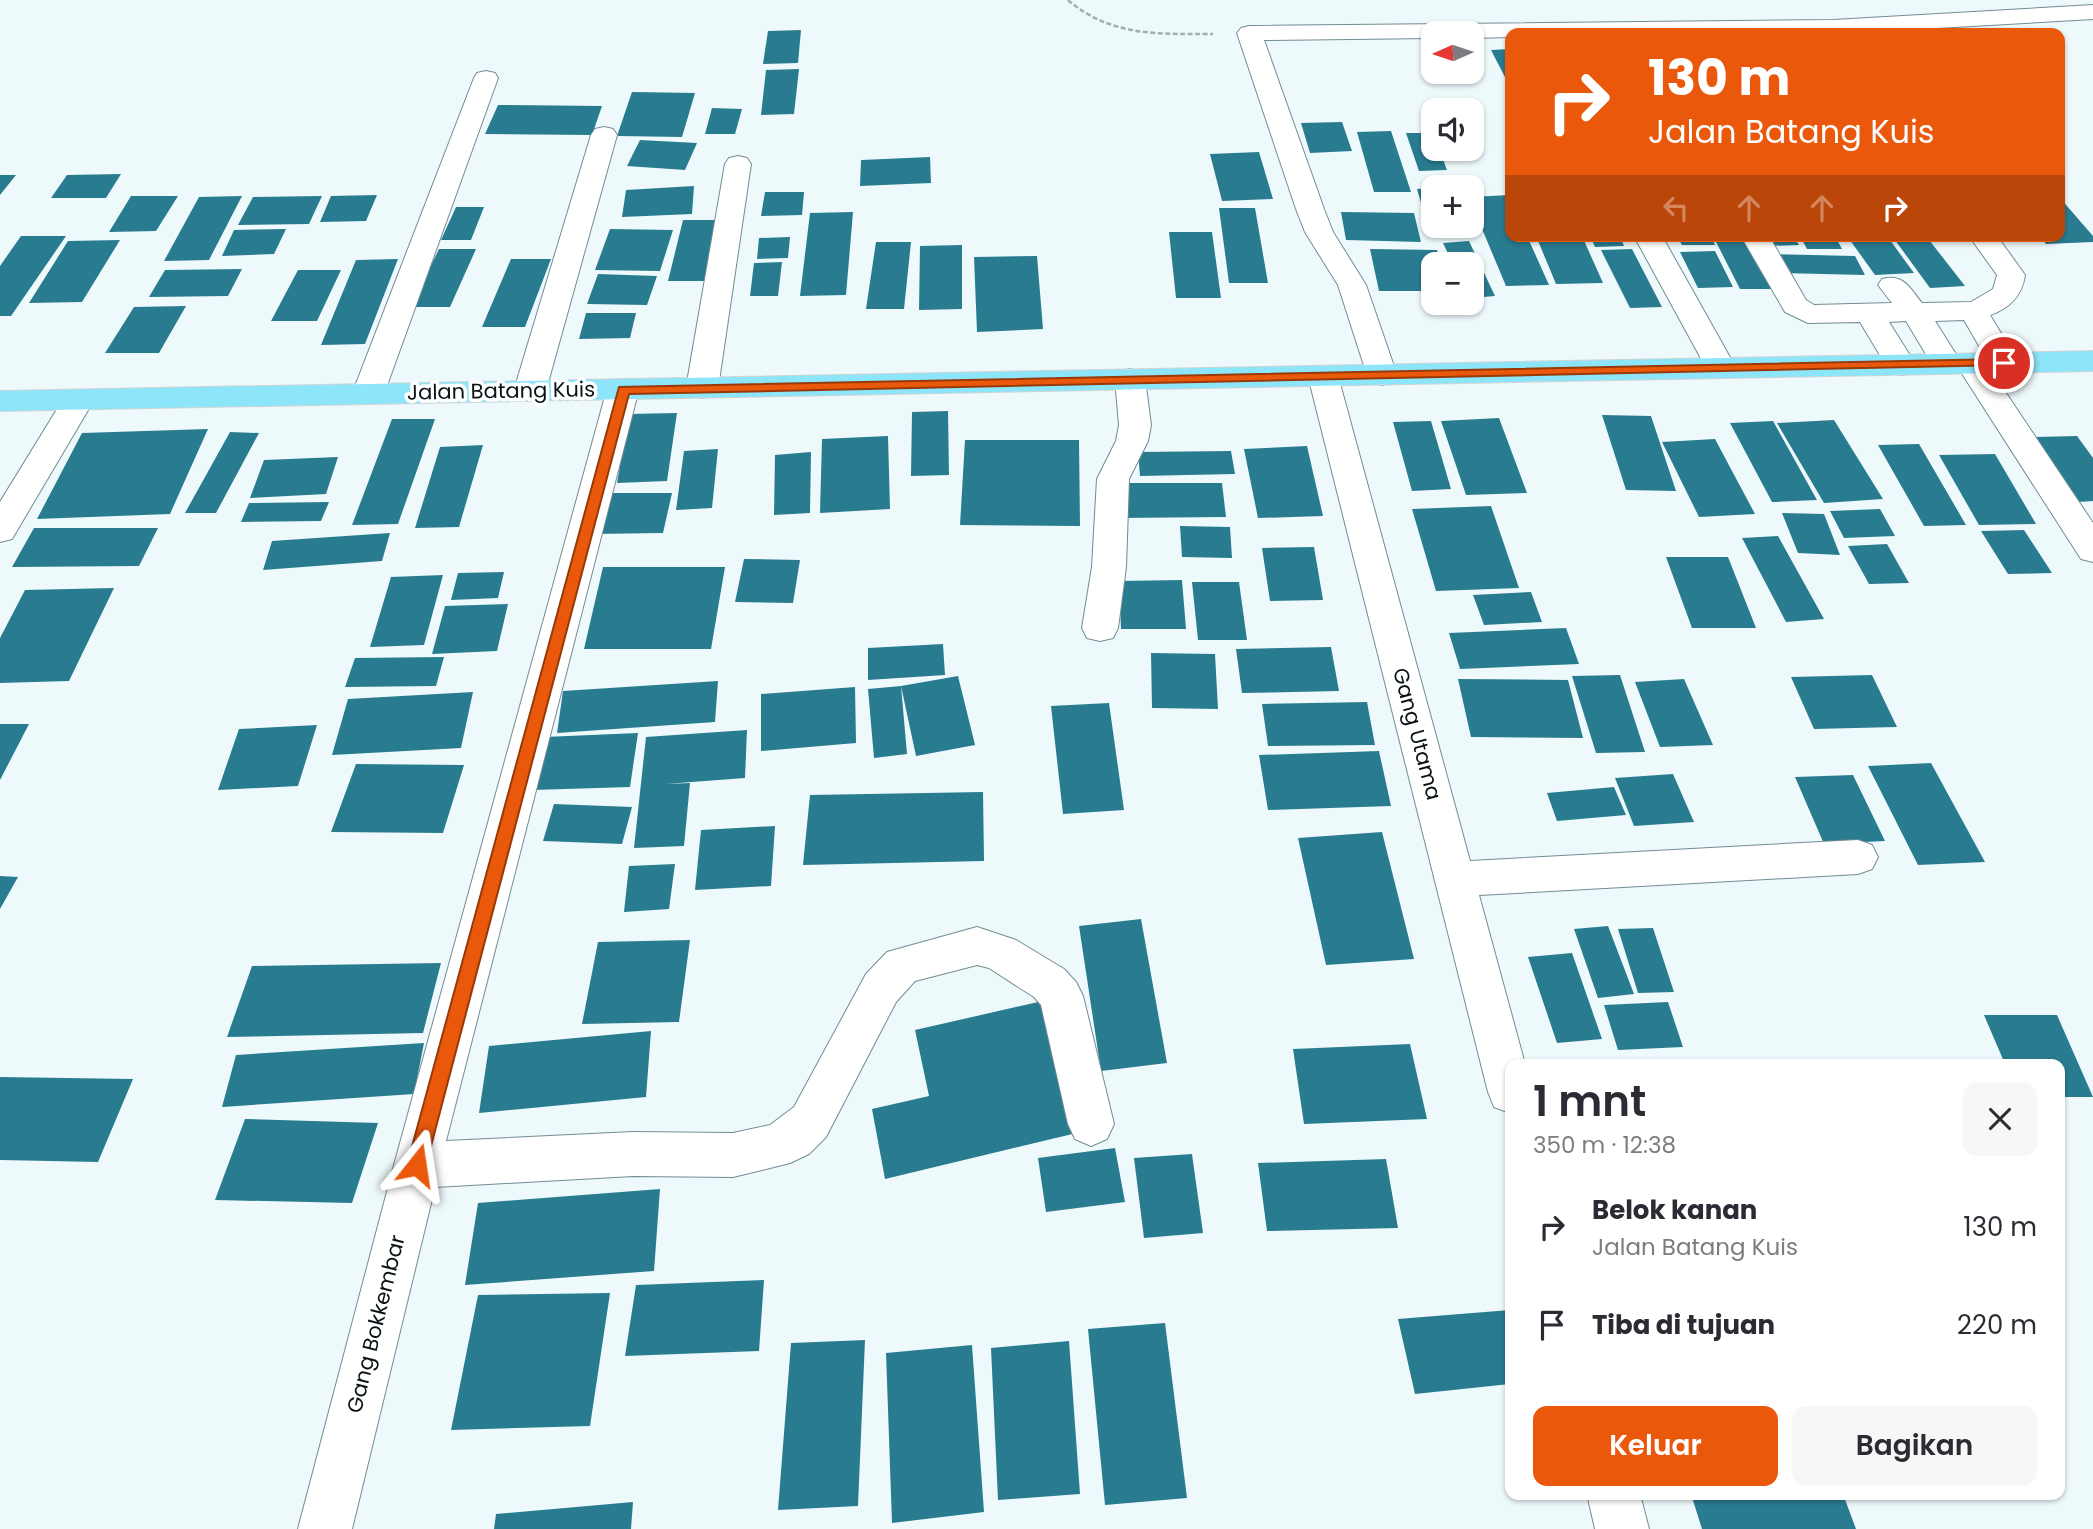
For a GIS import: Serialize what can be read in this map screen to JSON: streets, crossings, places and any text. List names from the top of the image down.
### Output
{
  "streets": {
    "main road": ["Jalan Batang Kuis"],
    "street": ["Gang Utama", "Gang Bokkembar"]
  },
  "crossings": [
    ["Jalan Batang Kuis", "Gang Utama"],
    ["Jalan Batang Kuis", "Gang Bokkembar"]
  ],
  "north": "left",
  "page": {
    "map_buttons": ["+", "−"],
    "turn": ["130 m", "Jalan Batang Kuis"],
    "heading": ["1 mnt", "350 m · 12:38"],
    "list": [
      {
        "name": "Belok kanan",
        "note": "Jalan Batang Kuis",
        "value": "130 m"
      },
      {
        "name": "Tiba di tujuan",
        "value": "220 m"
      }
    ],
    "buttons": ["Keluar", "Bagikan"]
  }
}
